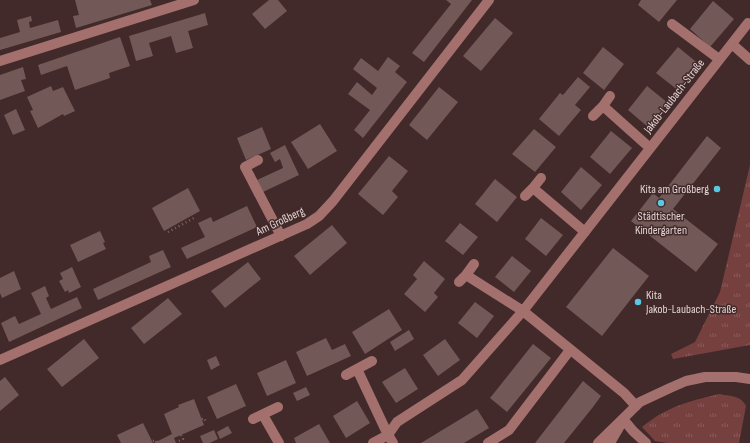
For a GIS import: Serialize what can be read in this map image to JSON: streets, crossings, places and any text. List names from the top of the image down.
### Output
{
  "streets": {
    "street": ["Jakob-Laubach-Straße", "Am Großberg"]
  },
  "places": ["Kita am Großberg", "Städtischer Kindergarten", "Kita Jakob-Laubach-Straße"]
}
